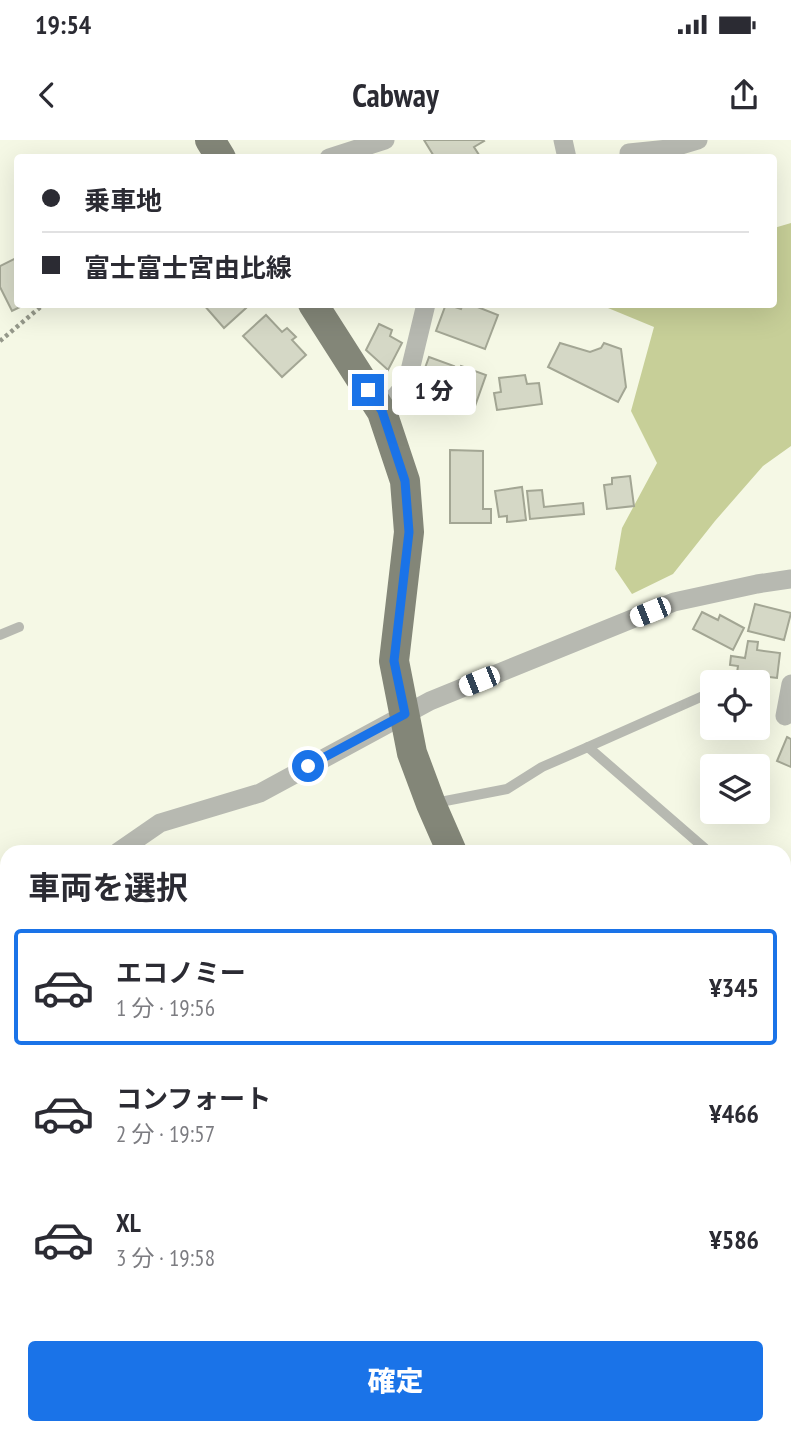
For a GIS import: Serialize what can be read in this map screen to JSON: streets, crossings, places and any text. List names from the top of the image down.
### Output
{
  "page": {
    "status": "19:54",
    "header": "Cabway",
    "banner": ["乗車地", "富士富士宮由比線"],
    "bubble": "1 分",
    "heading": "車両を選択",
    "list": [
      {
        "name": "エコノミー",
        "note": "1 分 · 19:56",
        "value": "¥345"
      },
      {
        "name": "コンフォート",
        "note": "2 分 · 19:57",
        "value": "¥466"
      },
      {
        "name": "XL",
        "note": "3 分 · 19:58",
        "value": "¥586"
      }
    ],
    "buttons": "確定"
  }
}
